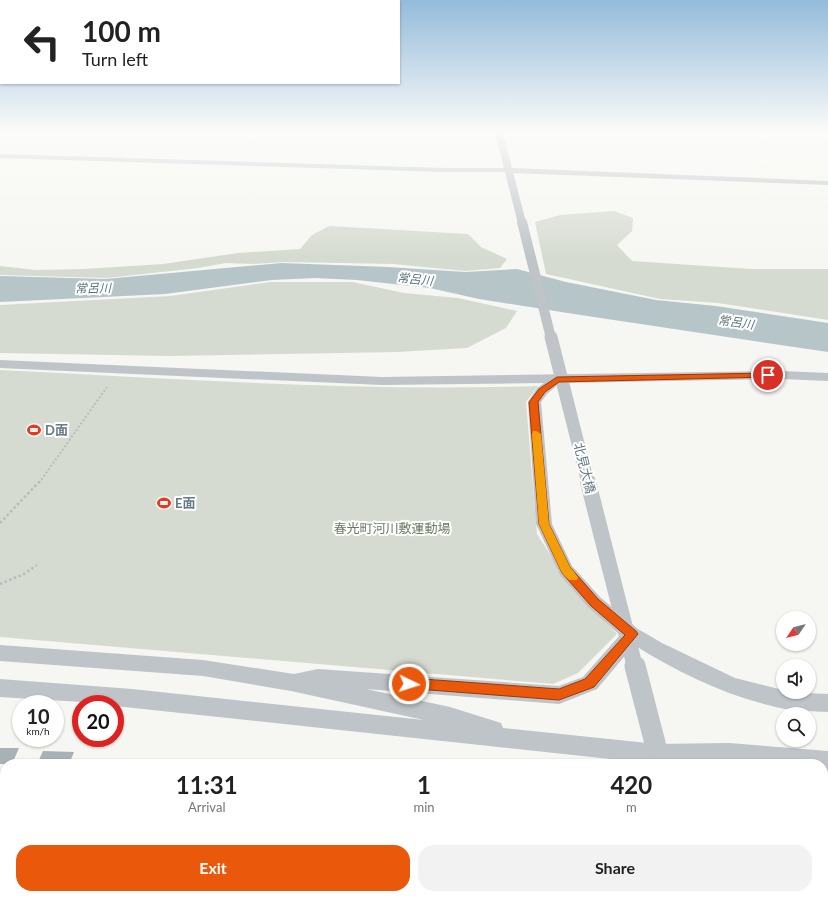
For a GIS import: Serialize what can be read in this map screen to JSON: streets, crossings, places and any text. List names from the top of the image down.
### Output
{
  "streets": {
    "street": ["北見大橋"]
  },
  "water": ["常呂川"],
  "parks": ["春光町河川敷運動場"],
  "places": {
    "sports": ["D面", "E面"]
  },
  "north": "bottom left",
  "page": {
    "turn": ["100 m", "Turn left"],
    "speed": "10 km/h",
    "limit": "20",
    "eta": [
      "11:31",
      "Arrival",
      "1",
      "min",
      "420",
      "m"
    ],
    "buttons": ["Exit", "Share"]
  }
}
